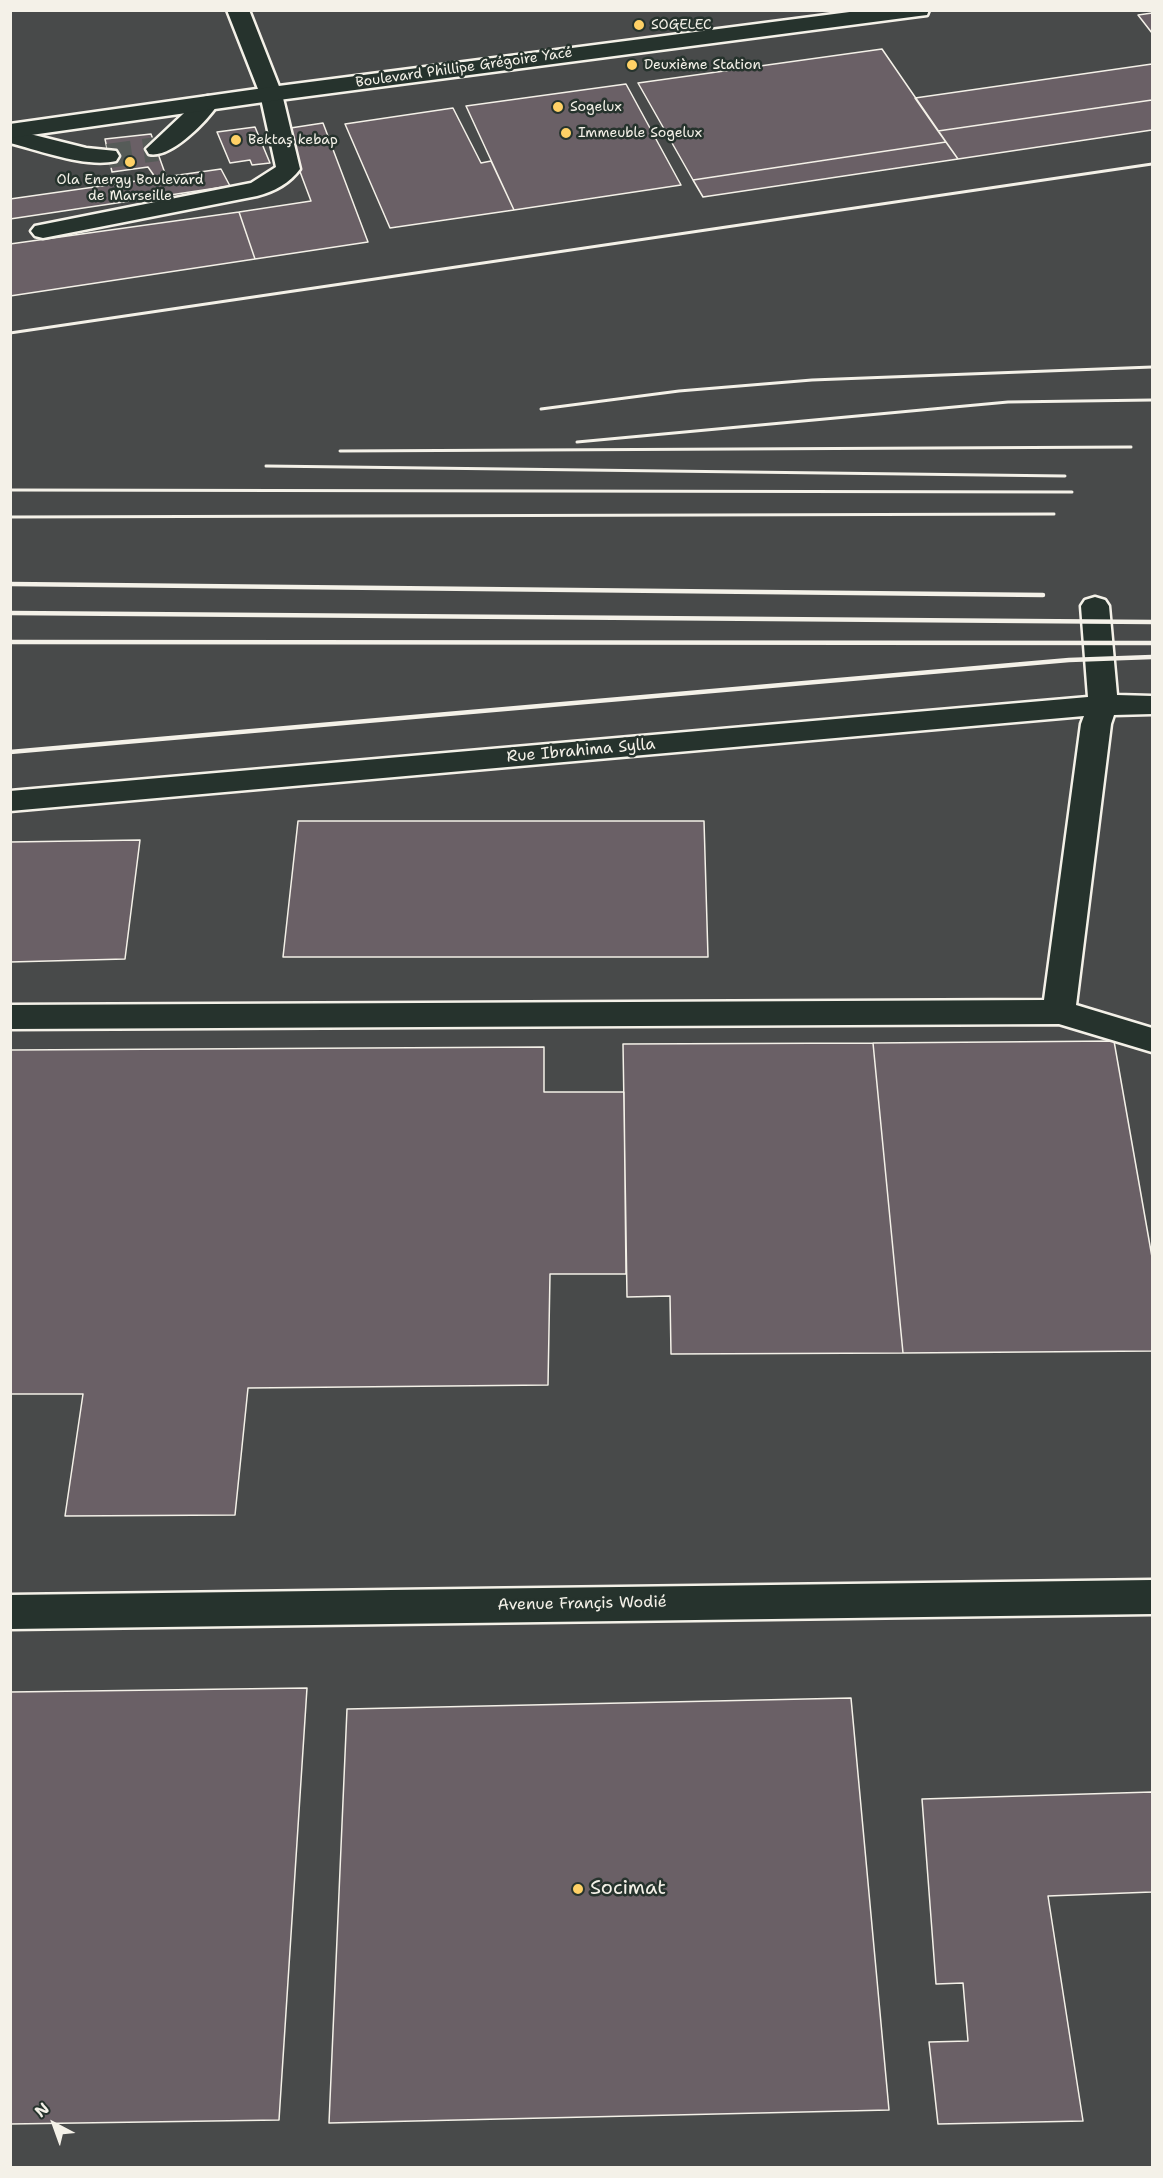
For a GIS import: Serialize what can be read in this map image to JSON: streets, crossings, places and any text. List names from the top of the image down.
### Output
{
  "streets": {
    "main road": ["Boulevard Phillipe Grégoire Yacé", "Rue Ibrahima Sylla", "Avenue Françis Wodié"]
  },
  "places": [
    "SOGELEC",
    "Deuxième Station",
    "Sogelux",
    "Immeuble Sogelux",
    "Bektaş kebap",
    "Ola Energy Boulevard de Marseille",
    "Socimat"
  ],
  "north": "top left"
}
